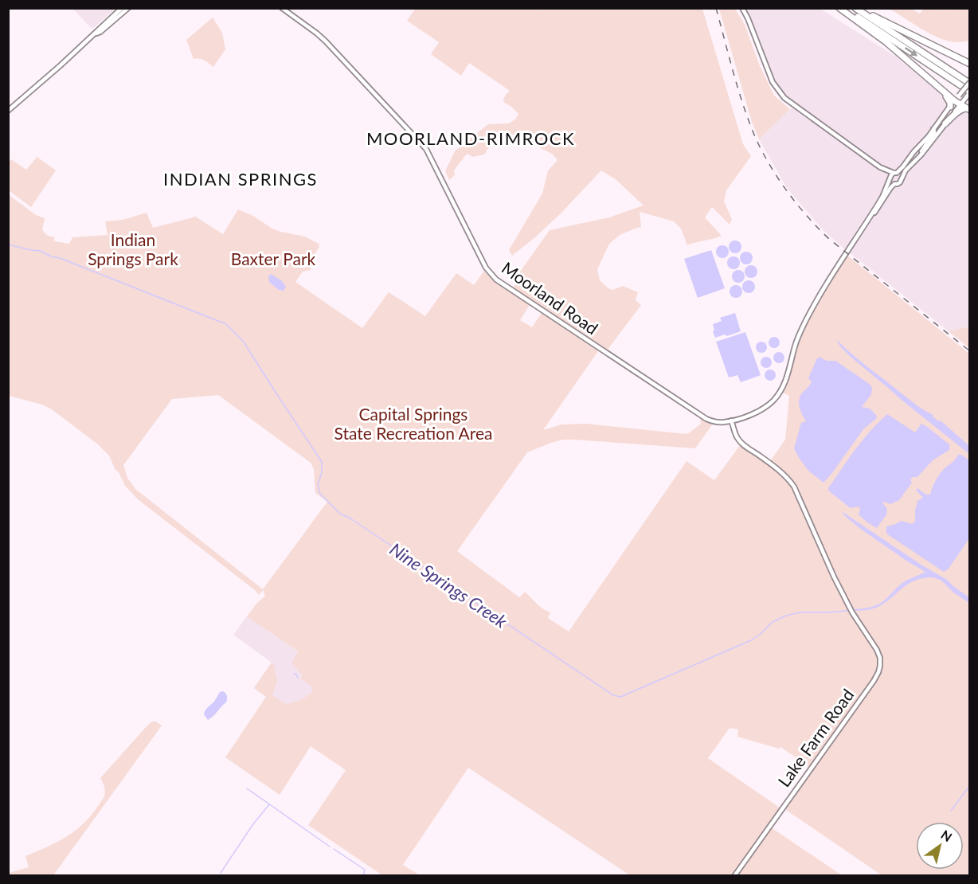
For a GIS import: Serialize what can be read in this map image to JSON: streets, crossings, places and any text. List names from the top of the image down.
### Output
{
  "streets": {
    "street": ["Moorland Road", "Lake Farm Road"]
  },
  "crossings": [
    ["Moorland Road", "Lake Farm Road"]
  ],
  "districts": ["MOORLAND-RIMROCK", "INDIAN SPRINGS"],
  "water": ["Nine Springs Creek"],
  "parks": ["Indian Springs Park", "Baxter Park", "Capital Springs State Recreation Area"],
  "north": "top right"
}
